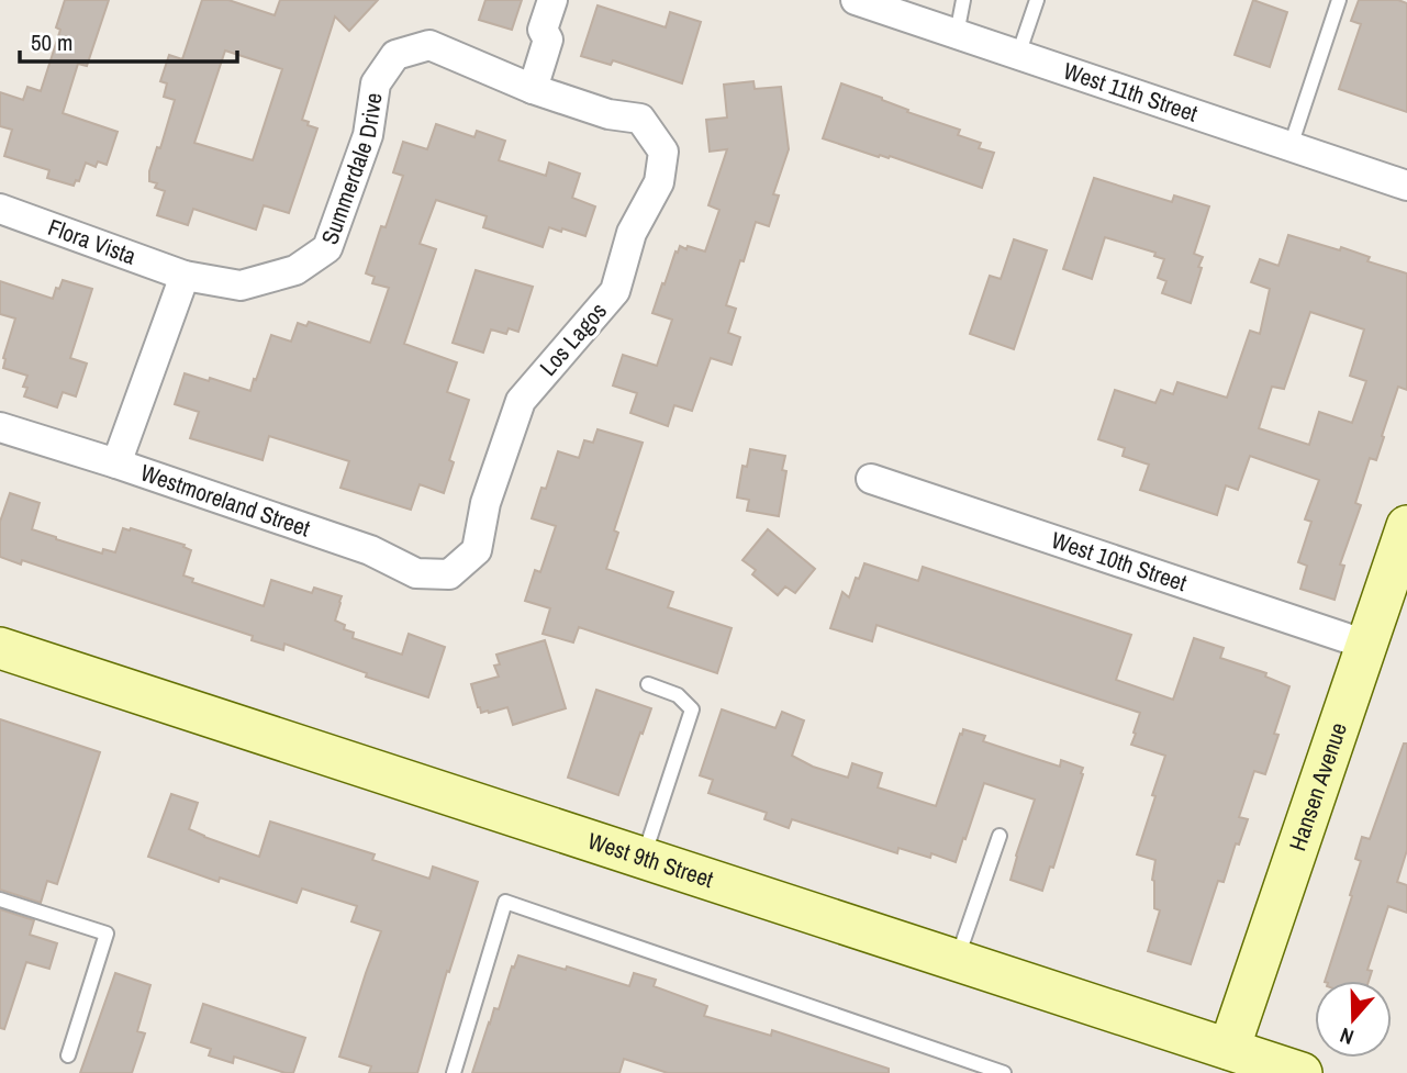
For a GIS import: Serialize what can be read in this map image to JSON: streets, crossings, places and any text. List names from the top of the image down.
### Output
{
  "streets": {
    "street": [
      "West 11th Street",
      "Summerdale Drive",
      "Flora Vista",
      "Los Lagos",
      "Westmoreland Street",
      "West 10th Street",
      "Hansen Avenue",
      "West 9th Street"
    ]
  },
  "crossings": [
    ["Summerdale Drive", "Flora Vista"],
    ["Summerdale Drive", "Los Lagos"],
    ["Los Lagos", "Westmoreland Street"],
    ["West 10th Street", "Hansen Avenue"],
    ["Hansen Avenue", "West 9th Street"]
  ],
  "scale_bar": "50 m",
  "north": "bottom"
}
